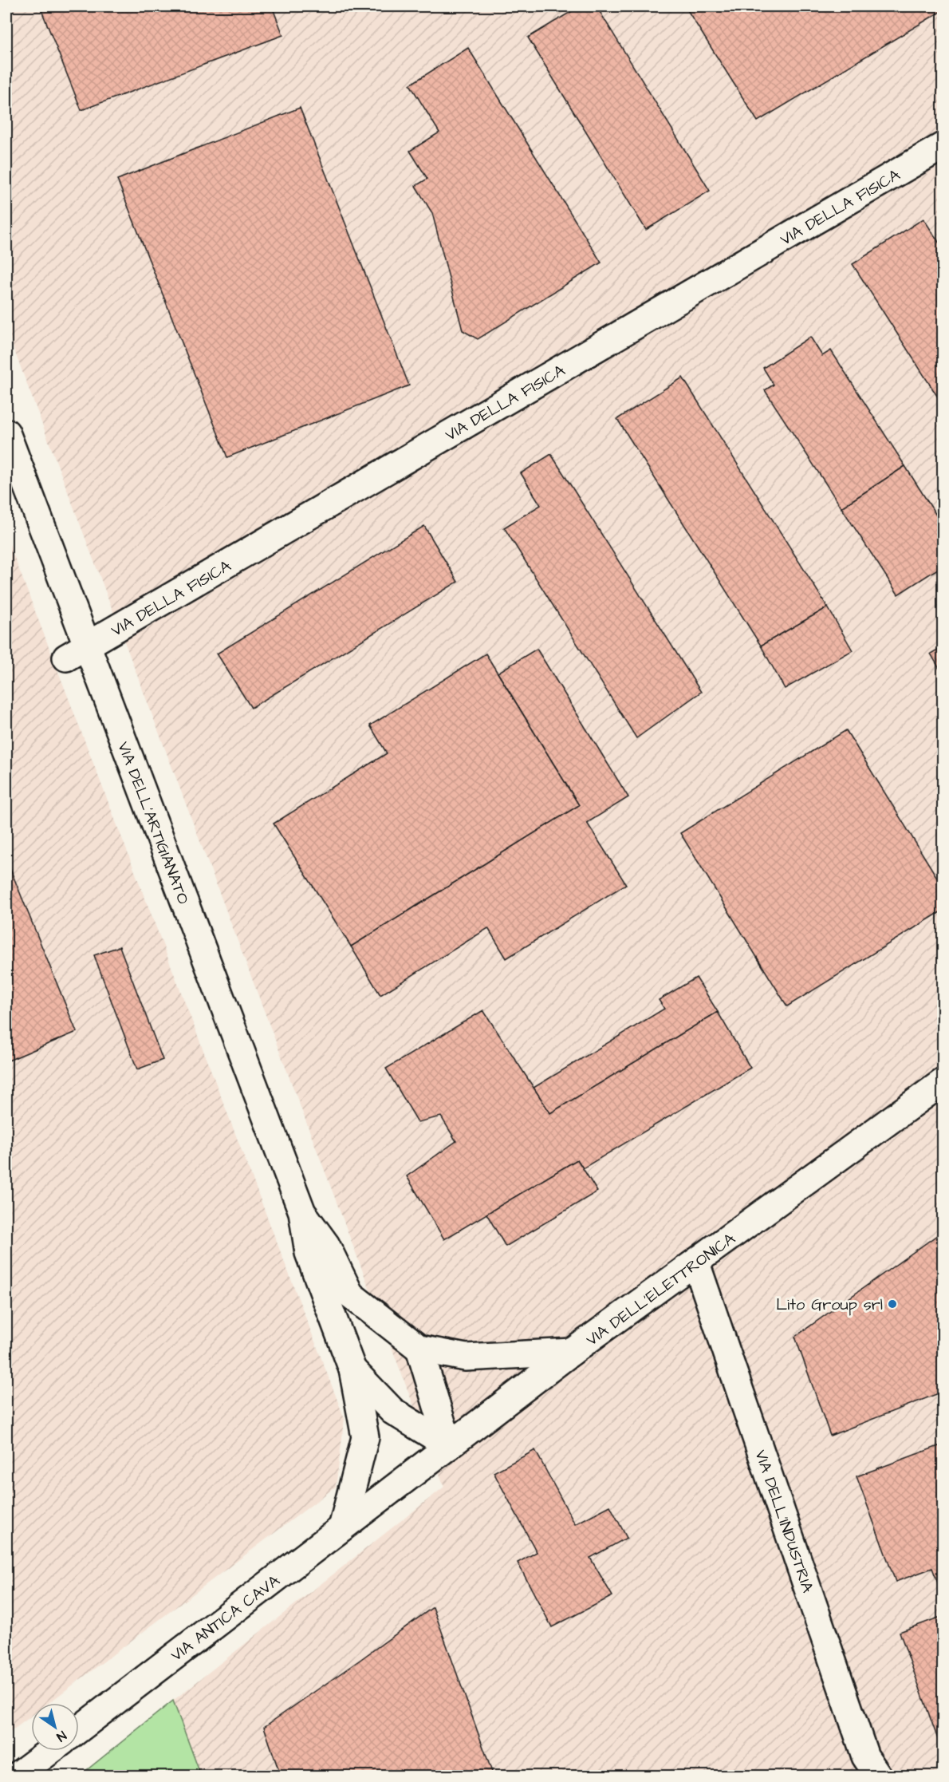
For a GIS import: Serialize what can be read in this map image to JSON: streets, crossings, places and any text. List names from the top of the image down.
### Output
{
  "streets": {
    "street": [
      "VIA DELLA FISICA",
      "VIA DELL'ARTIGIANATO",
      "VIA DELL'ELETTRONICA",
      "VIA DELL'INDUSTRIA",
      "VIA ANTICA CAVA"
    ]
  },
  "crossings": [
    ["VIA DELLA FISICA", "VIA DELL'ARTIGIANATO"],
    ["VIA DELL'ARTIGIANATO", "VIA DELL'ELETTRONICA"],
    ["VIA DELL'ARTIGIANATO", "VIA ANTICA CAVA"],
    ["VIA DELL'ELETTRONICA", "VIA DELL'INDUSTRIA"],
    ["VIA DELL'ELETTRONICA", "VIA ANTICA CAVA"]
  ],
  "places": ["Lito Group srl"],
  "north": "bottom right"
}
